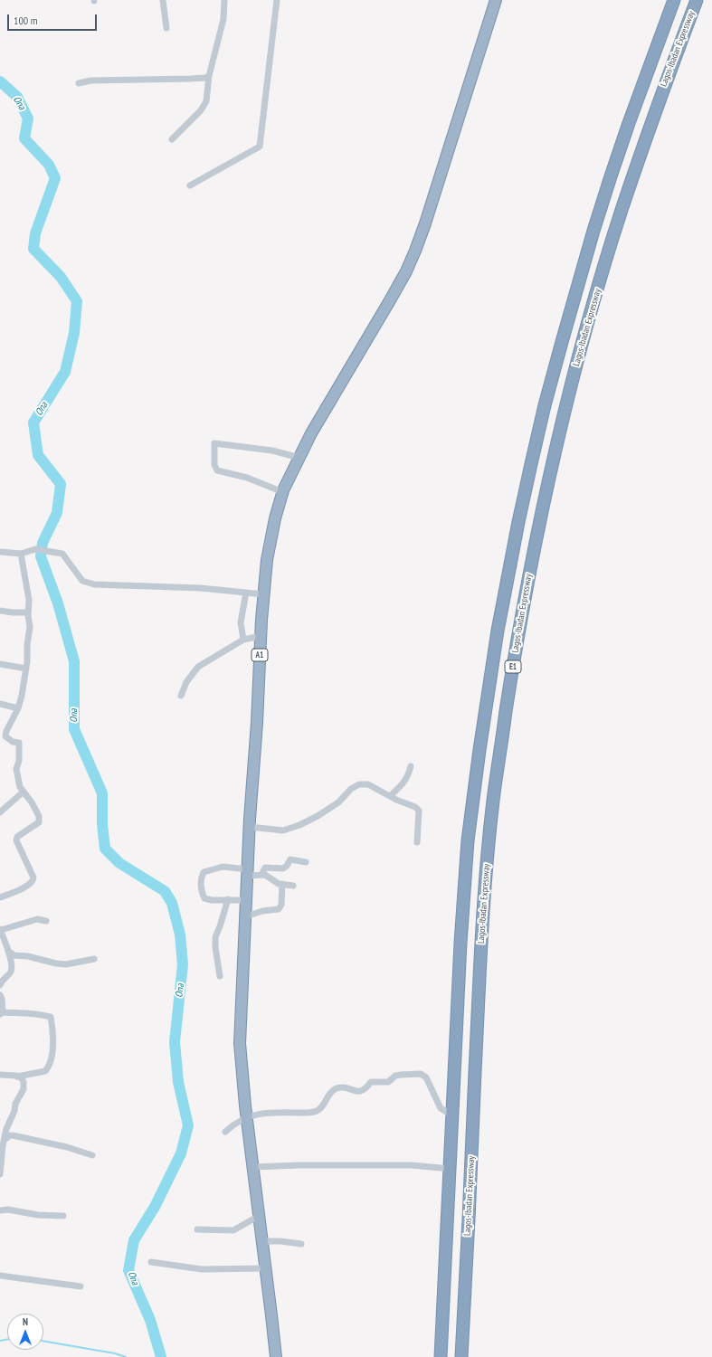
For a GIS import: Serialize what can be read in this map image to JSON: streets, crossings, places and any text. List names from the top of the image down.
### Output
{
  "streets": {
    "highway": ["Lagos-Ibadan Expressway", "A1", "E1"]
  },
  "water": ["Ona"],
  "scale_bar": "100 m",
  "north": "top"
}
